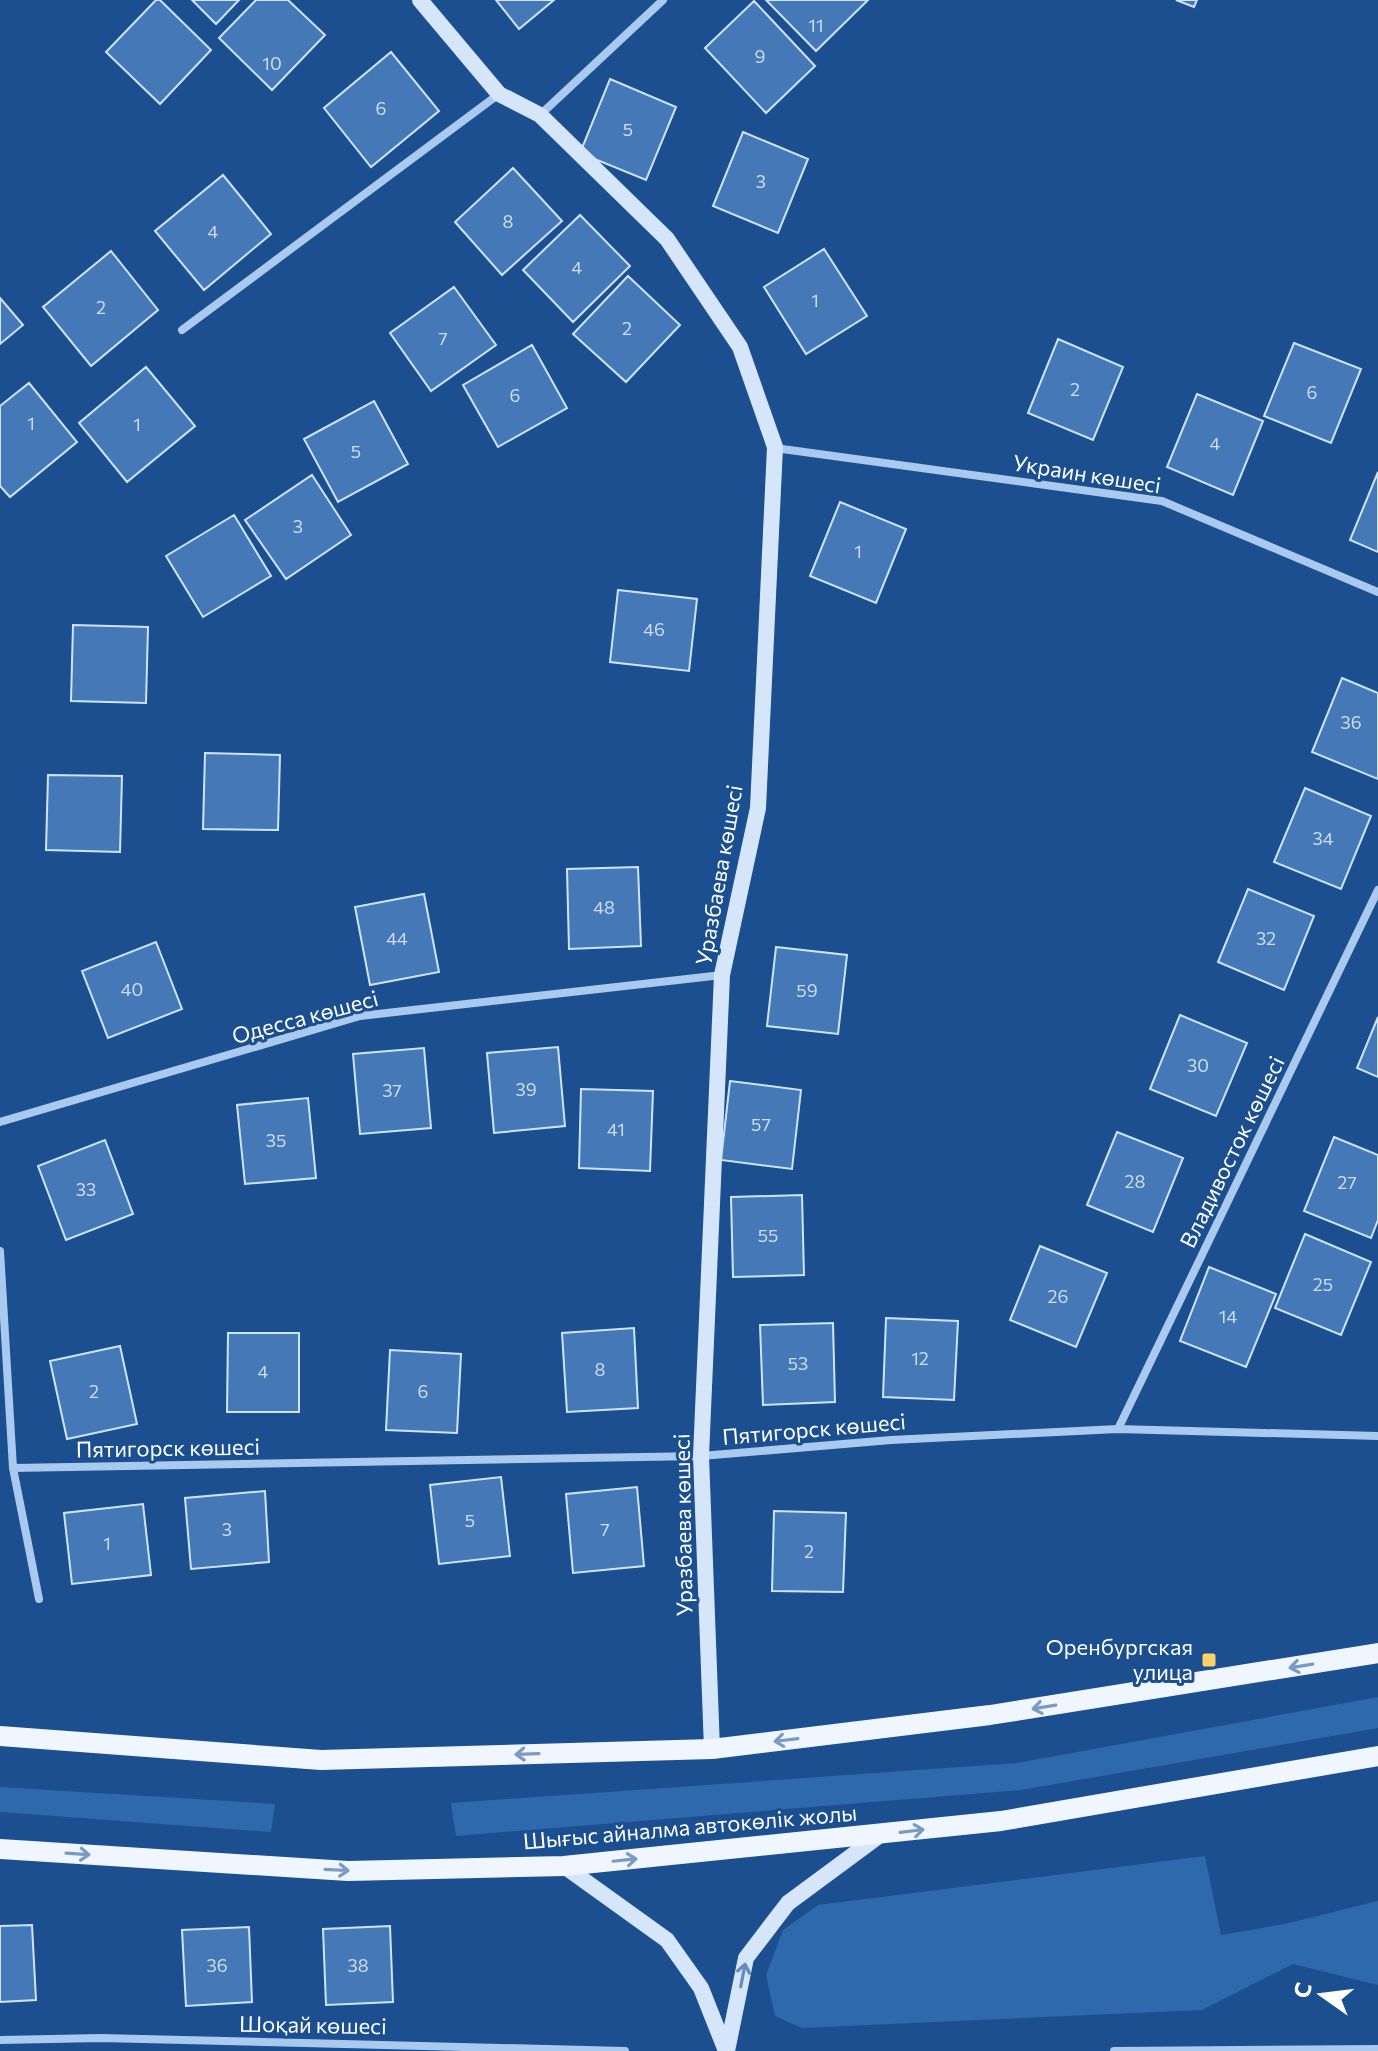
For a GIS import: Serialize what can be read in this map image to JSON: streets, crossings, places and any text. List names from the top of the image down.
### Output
{
  "streets": {
    "main road": ["Шығыс айналма автокөлік жолы"],
    "street": [
      "Украин көшесі",
      "Уразбаева көшесі",
      "Одесса көшесі",
      "Владивосток көшесі",
      "Пятигорск көшесі",
      "Шоқай көшесі"
    ]
  },
  "crossings": [
    ["Украин көшесі", "Уразбаева көшесі"],
    ["Уразбаева көшесі", "Одесса көшесі"],
    ["Уразбаева көшесі", "Пятигорск көшесі"],
    ["Владивосток көшесі", "Пятигорск көшесі"]
  ],
  "places": {
    "transit": ["Оренбургская улица"]
  },
  "house_numbers": [
    "11",
    "9",
    "10",
    "6",
    "5",
    "3",
    "8",
    "4",
    "4",
    "1",
    "2",
    "2",
    "7",
    "2",
    "6",
    "6",
    "1",
    "1",
    "4",
    "5",
    "3",
    "1",
    "46",
    "36",
    "34",
    "48",
    "44",
    "32",
    "40",
    "59",
    "30",
    "39",
    "37",
    "57",
    "41",
    "35",
    "28",
    "27",
    "33",
    "55",
    "25",
    "26",
    "14",
    "12",
    "53",
    "8",
    "4",
    "2",
    "6",
    "5",
    "3",
    "7",
    "1",
    "2",
    "36",
    "38"
  ],
  "north": "left"
}
